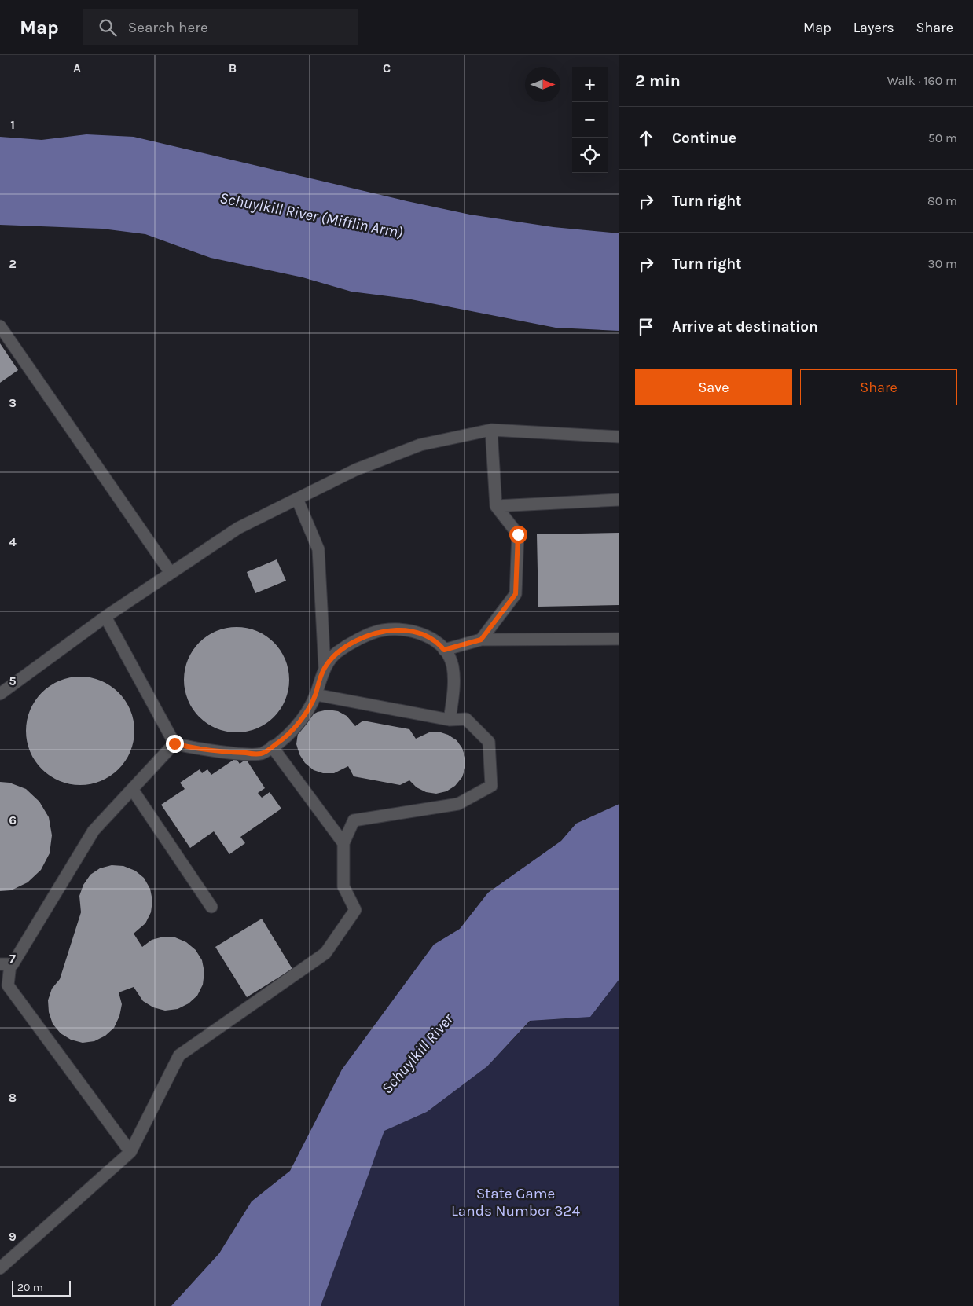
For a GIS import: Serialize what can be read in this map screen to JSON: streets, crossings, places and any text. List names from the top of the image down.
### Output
{
  "water": ["Schuylkill River (Mifflin Arm)", "Schuylkill River"],
  "parks": ["State Game Lands Number 324"],
  "scale_bar": "20 m",
  "north": "right",
  "page": {
    "header": "Map",
    "search": "Search here",
    "nav": ["Map", "Layers", "Share"],
    "heading": ["2 min", "Walk · 160 m"],
    "map_buttons": ["+", "−"],
    "list": [
      ["Continue", "50 m"],
      ["Turn right", "80 m"],
      ["Turn right", "30 m"],
      "Arrive at destination"
    ],
    "buttons": ["Save", "Share"],
    "scale": "20 m"
  },
  "grid": {
    "columns": ["A", "B", "C"],
    "rows": [
      "1",
      "2",
      "3",
      "4",
      "5",
      "6",
      "7",
      "8",
      "9"
    ]
  }
}
